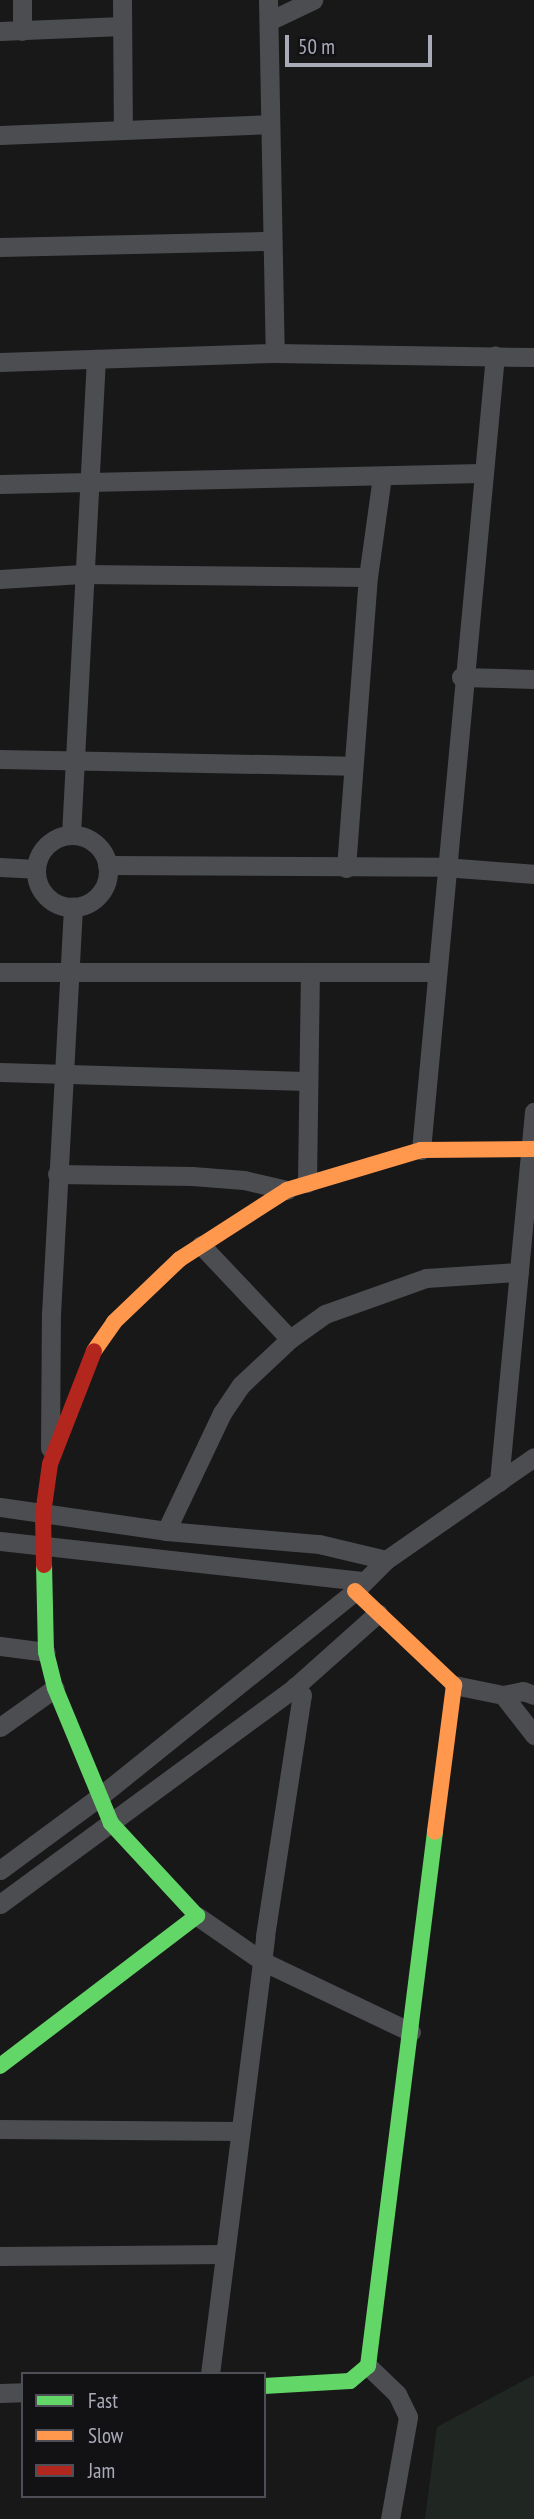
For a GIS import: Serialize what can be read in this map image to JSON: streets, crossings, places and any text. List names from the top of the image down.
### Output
{
  "legend": ["Fast", "Slow", "Jam"],
  "scale_bar": "50 m"
}
